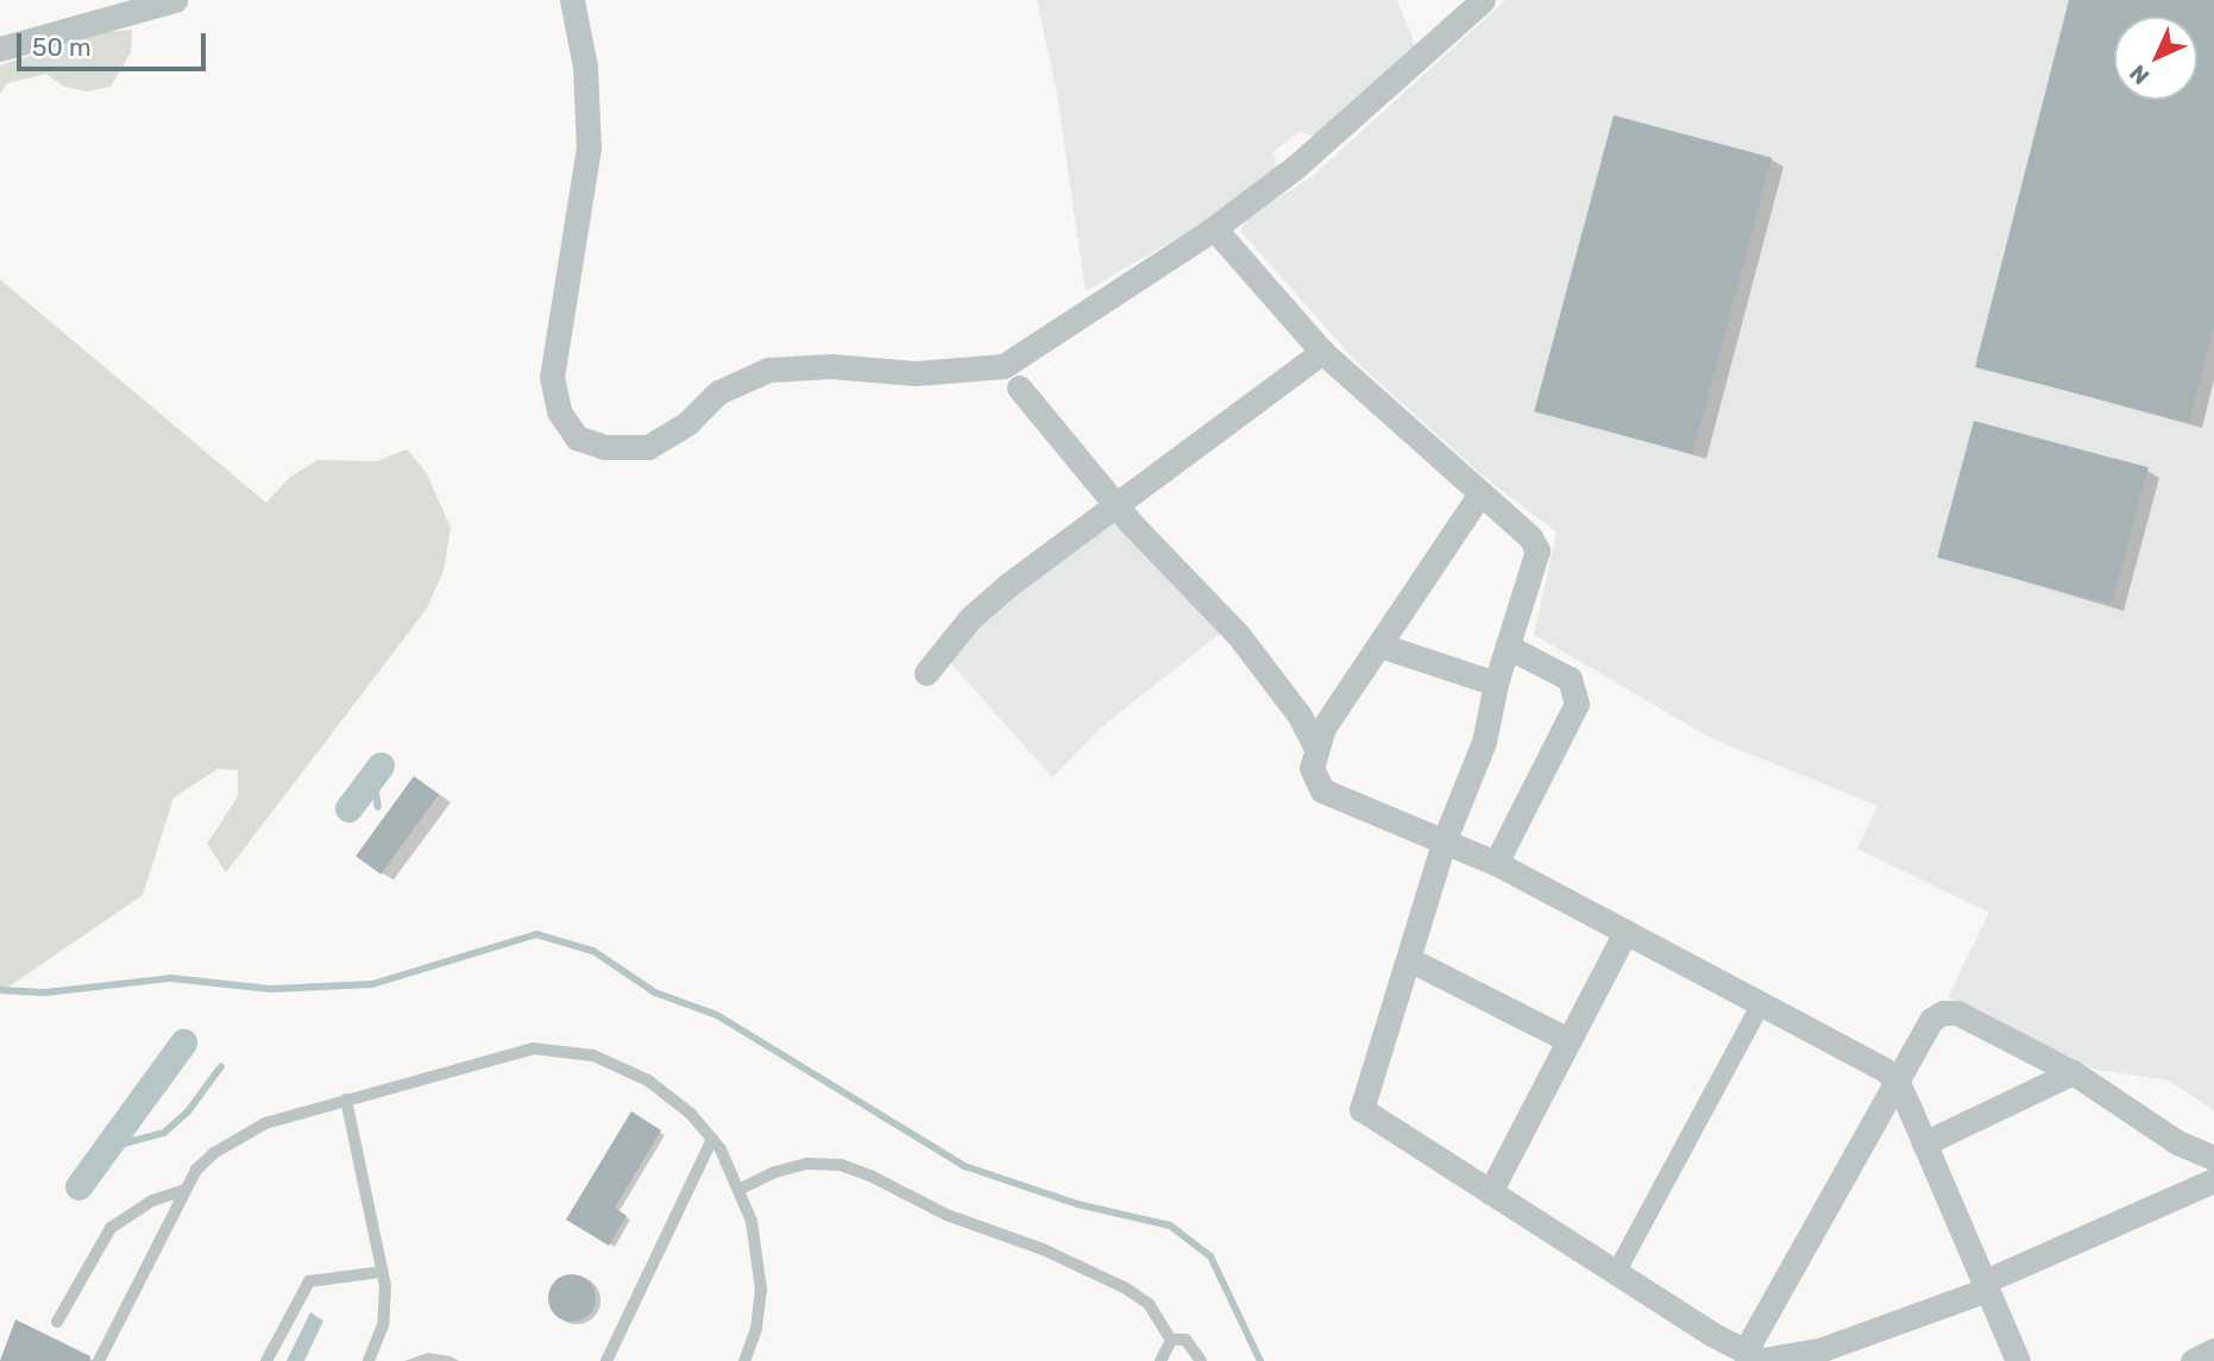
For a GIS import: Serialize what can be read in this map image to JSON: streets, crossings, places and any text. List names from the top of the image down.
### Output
{
  "scale_bar": "50 m",
  "north": "bottom left"
}
